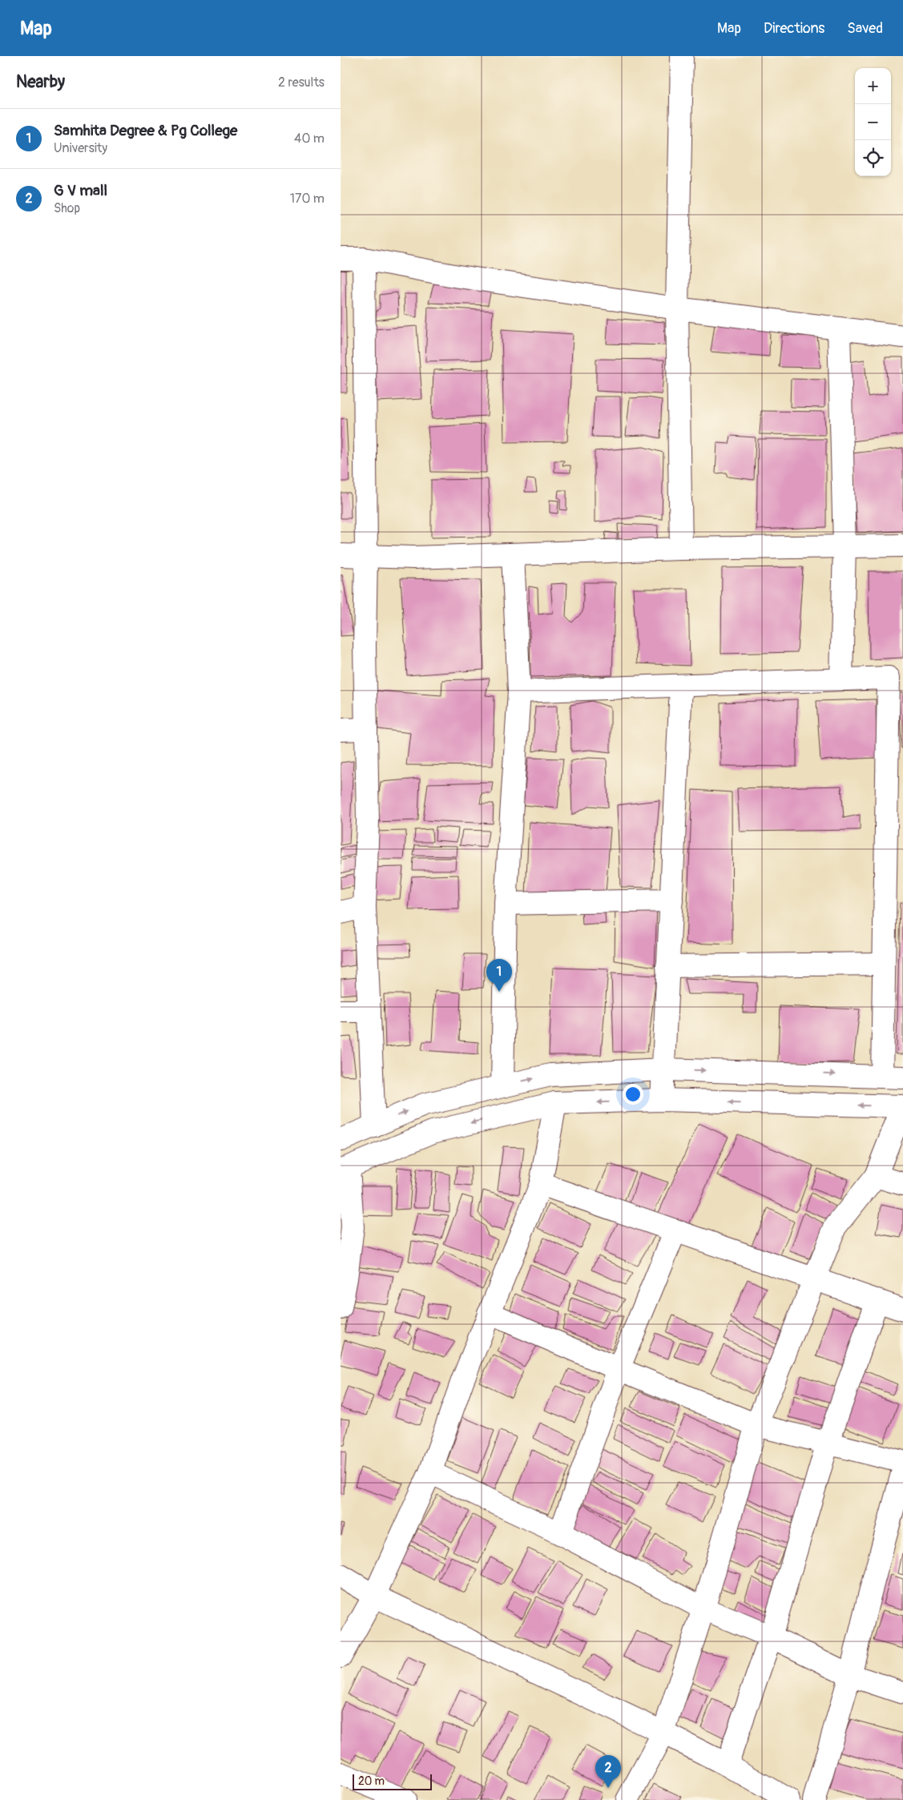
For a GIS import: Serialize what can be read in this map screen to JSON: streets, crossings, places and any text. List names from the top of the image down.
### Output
{
  "scale_bar": "20 m",
  "page": {
    "header": "Map",
    "nav": ["Map", "Directions", "Saved"],
    "heading": ["Nearby", "2 results"],
    "map_buttons": ["+", "−"],
    "list": [
      {
        "mark": "1",
        "name": "Samhita Degree & Pg College",
        "note": "University",
        "value": "40 m"
      },
      {
        "mark": "2",
        "name": "G V mall",
        "note": "Shop",
        "value": "170 m"
      }
    ],
    "pins": ["1", "2"],
    "scale": "20 m"
  }
}
